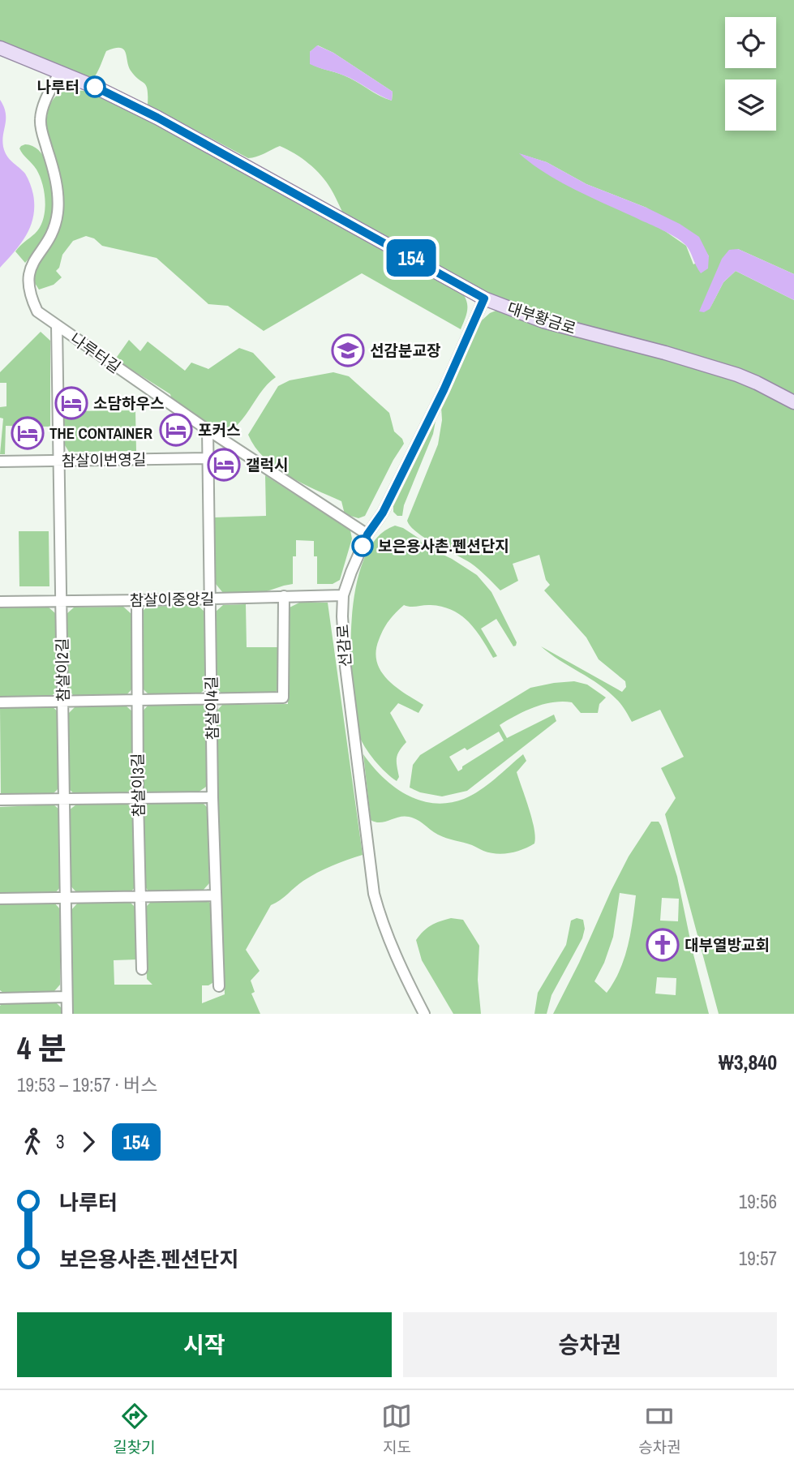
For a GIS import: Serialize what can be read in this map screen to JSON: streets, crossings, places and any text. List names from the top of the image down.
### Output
{
  "streets": {
    "main road": ["대부황금로"],
    "street": [
      "나루터길",
      "참살이번영길",
      "참살이중앙길",
      "선감로",
      "참살이2길",
      "참살이4길",
      "참살이3길"
    ]
  },
  "crossings": [
    ["대부황금로", "나루터길"],
    ["대부황금로", "선감로"],
    ["나루터길", "선감로"],
    ["나루터길", "참살이2길"],
    ["나루터길", "참살이4길"],
    ["참살이번영길", "참살이2길"],
    ["참살이번영길", "참살이4길"],
    ["참살이중앙길", "선감로"],
    ["참살이중앙길", "참살이2길"],
    ["참살이중앙길", "참살이4길"],
    ["참살이중앙길", "참살이3길"]
  ],
  "places": {
    "other": ["나루터", "보은용사촌.펜션단지"],
    "school or university": ["선감분교장"],
    "hotel": [
      "소담하우스",
      "포커스",
      "THE CONTAINER",
      "갤럭시"
    ],
    "church": ["대부열방교회"]
  },
  "lines": ["bus line 154"],
  "page": {
    "on_map": "154",
    "heading": ["4 분", "19:53 – 19:57 · 버스", "₩3,840"],
    "legs": ["3", "154"],
    "list": [
      {
        "name": "나루터",
        "value": "19:56"
      },
      {
        "name": "보은용사촌.펜션단지",
        "value": "19:57"
      }
    ],
    "buttons": ["시작", "승차권"],
    "tabs": ["길찾기", "지도", "승차권"]
  }
}
